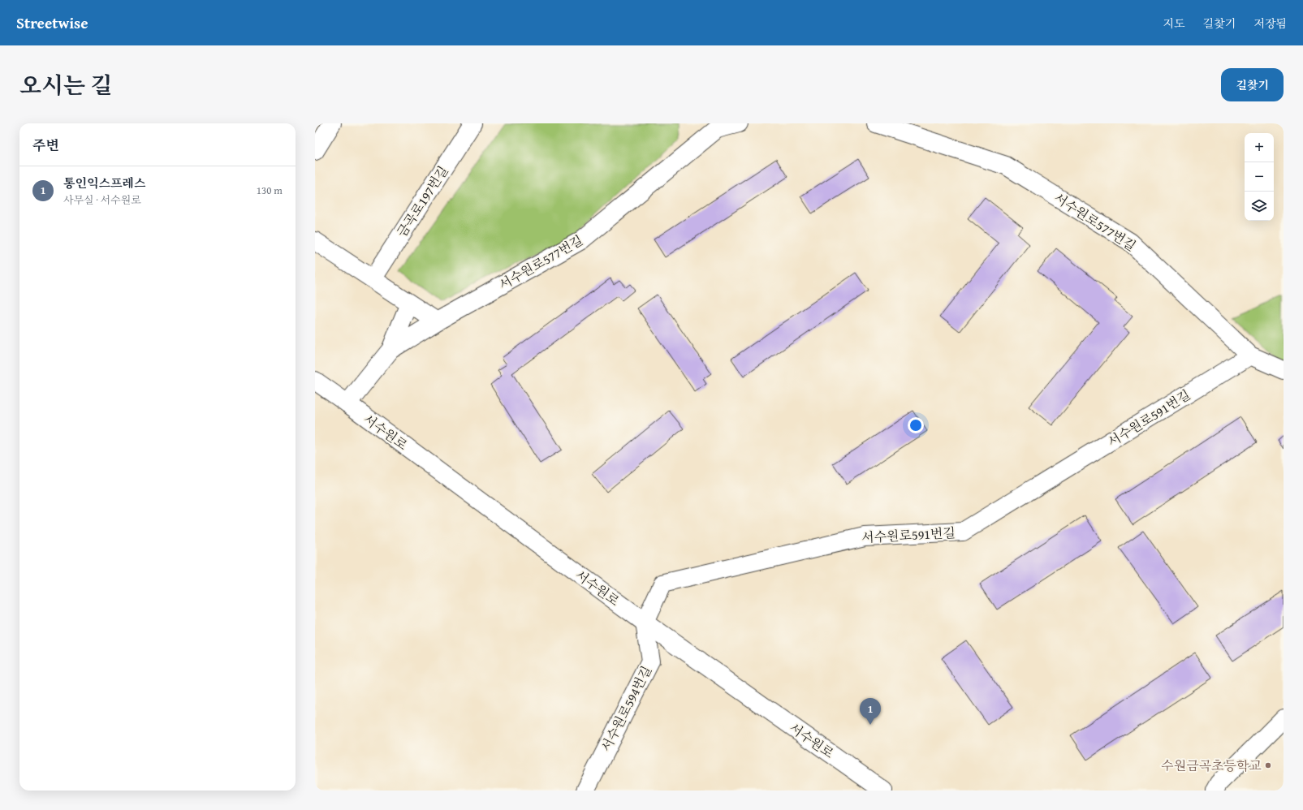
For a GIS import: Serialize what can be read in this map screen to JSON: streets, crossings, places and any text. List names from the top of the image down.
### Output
{
  "streets": {
    "street": [
      "금곡로197번길",
      "서수원로577번길",
      "서수원로591번길",
      "서수원로",
      "서수원로594번길"
    ]
  },
  "crossings": [
    ["서수원로577번길", "서수원로591번길"],
    ["서수원로577번길", "서수원로"],
    ["서수원로591번길", "서수원로"],
    ["서수원로591번길", "서수원로594번길"],
    ["서수원로", "서수원로594번길"]
  ],
  "places": ["수원금곡초등학교"],
  "page": {
    "header": "Streetwise",
    "nav": ["지도", "길찾기", "저장됨"],
    "title": "오시는 길",
    "buttons": "길찾기",
    "heading": "주변",
    "map_buttons": ["+", "−"],
    "list": [
      {
        "mark": "1",
        "name": "통인익스프레스",
        "note": "사무실 · 서수원로",
        "value": "130 m"
      }
    ],
    "pins": "1"
  }
}
